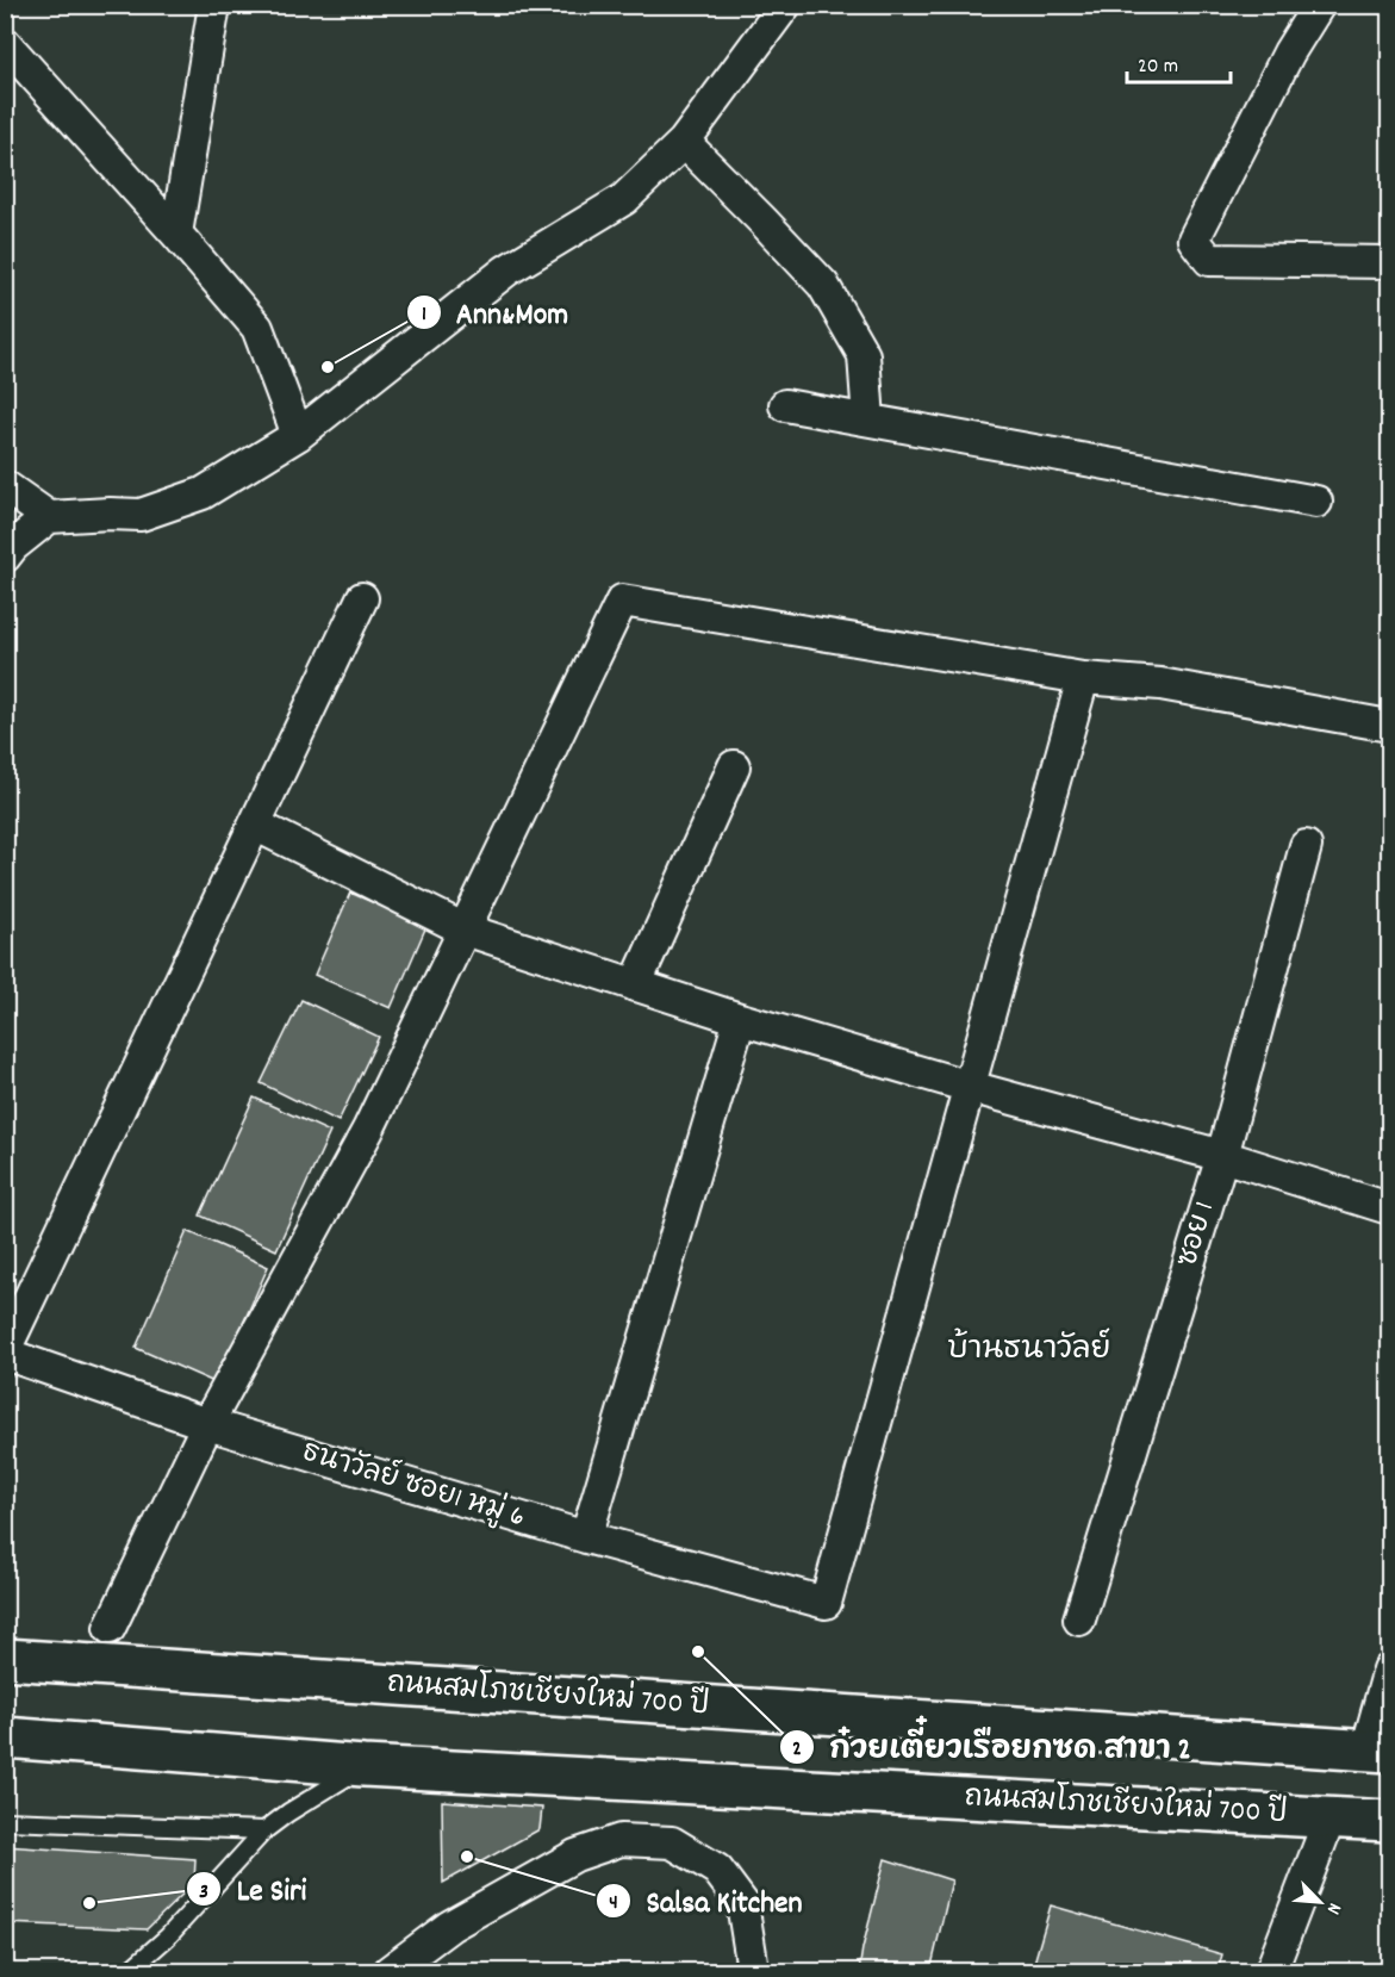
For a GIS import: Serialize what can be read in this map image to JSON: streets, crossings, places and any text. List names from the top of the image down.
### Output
{
  "streets": {
    "main road": ["ถนนสมโภชเชียงใหม่ 700 ปี"],
    "street": ["ซอย 1", "ธนาวัลย์ ซอย1 หมู่ 6"]
  },
  "districts": ["บ้านธนาวัลย์"],
  "places": [
    "Ann&Mom",
    "ก๋วยเตี๋ยวเรือยกซด สาขา 2",
    "Salsa Kitchen",
    "Le Siri"
  ],
  "scale_bar": "20 m",
  "north": "bottom right"
}
